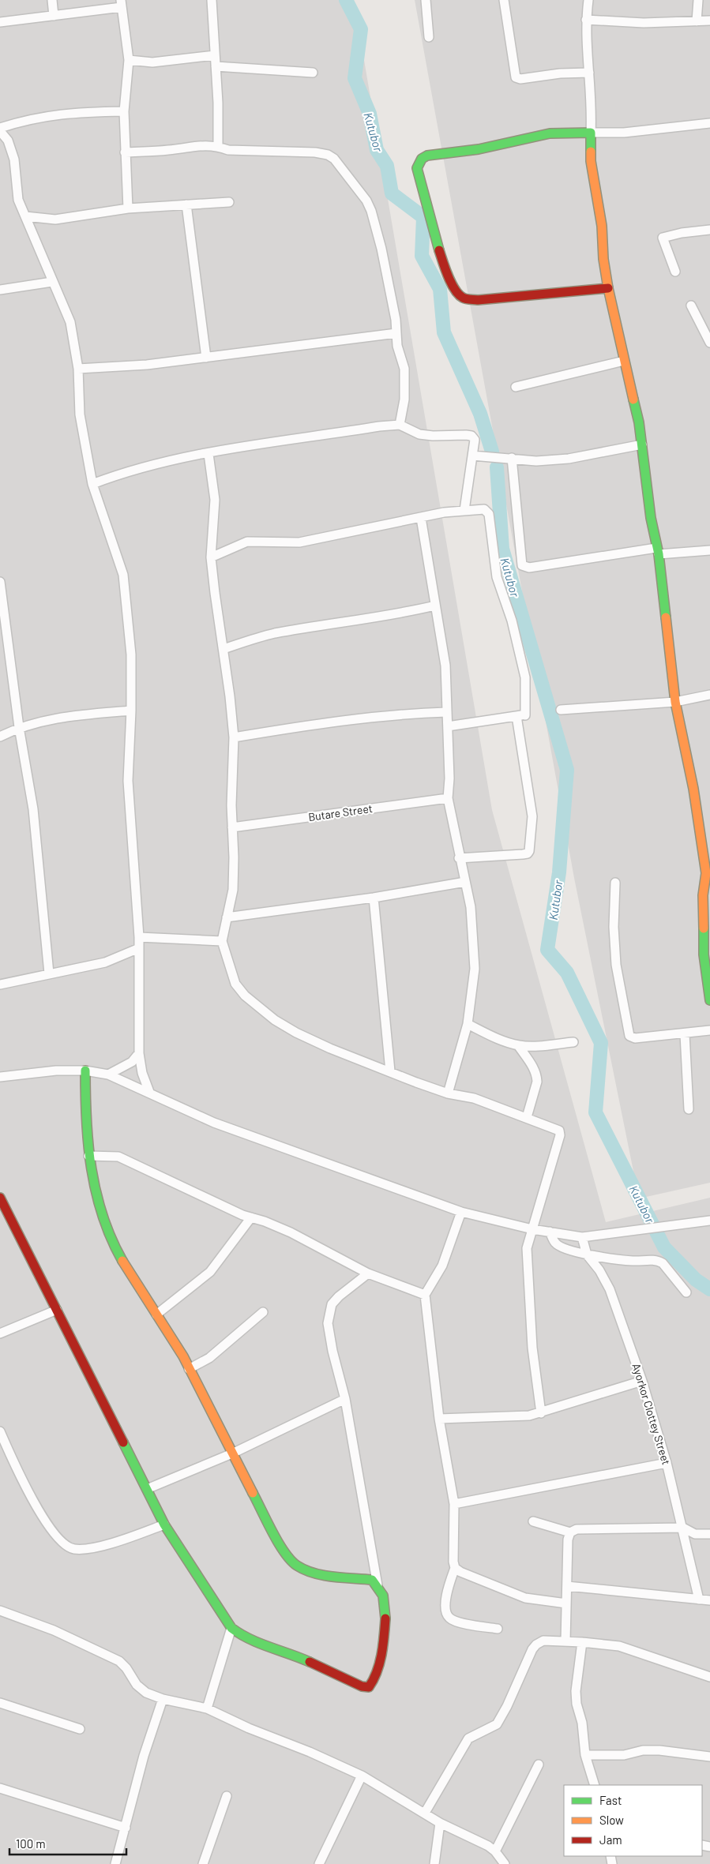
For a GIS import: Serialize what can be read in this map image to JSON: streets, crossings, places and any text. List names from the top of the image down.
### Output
{
  "streets": {
    "street": ["Butare Street", "Ayorkor Clottey Street"]
  },
  "water": ["Kutubor"],
  "legend": ["Fast", "Slow", "Jam"],
  "scale_bar": "100 m"
}
